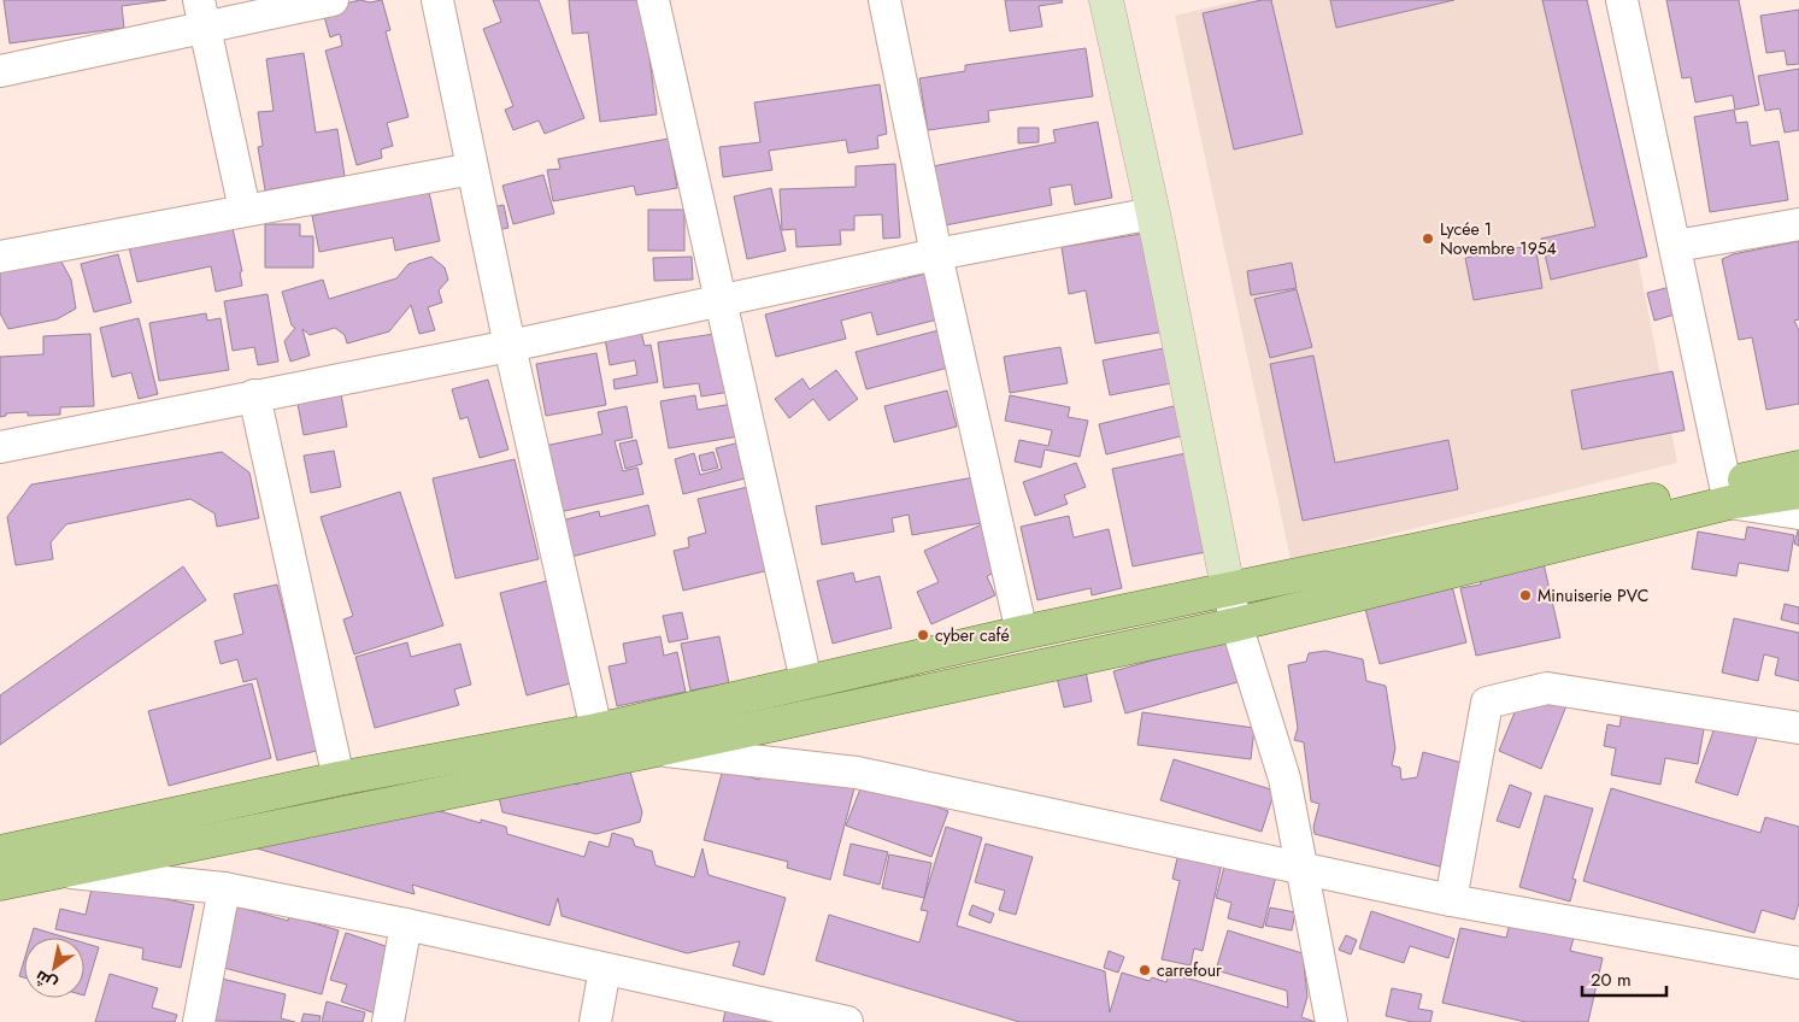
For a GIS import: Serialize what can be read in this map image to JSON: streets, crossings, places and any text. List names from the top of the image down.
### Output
{
  "places": [
    "Lycée 1 Novembre 1954",
    "Minuiserie PVC",
    "cyber café",
    "carrefour"
  ],
  "scale_bar": "20 m",
  "north": "bottom left"
}
